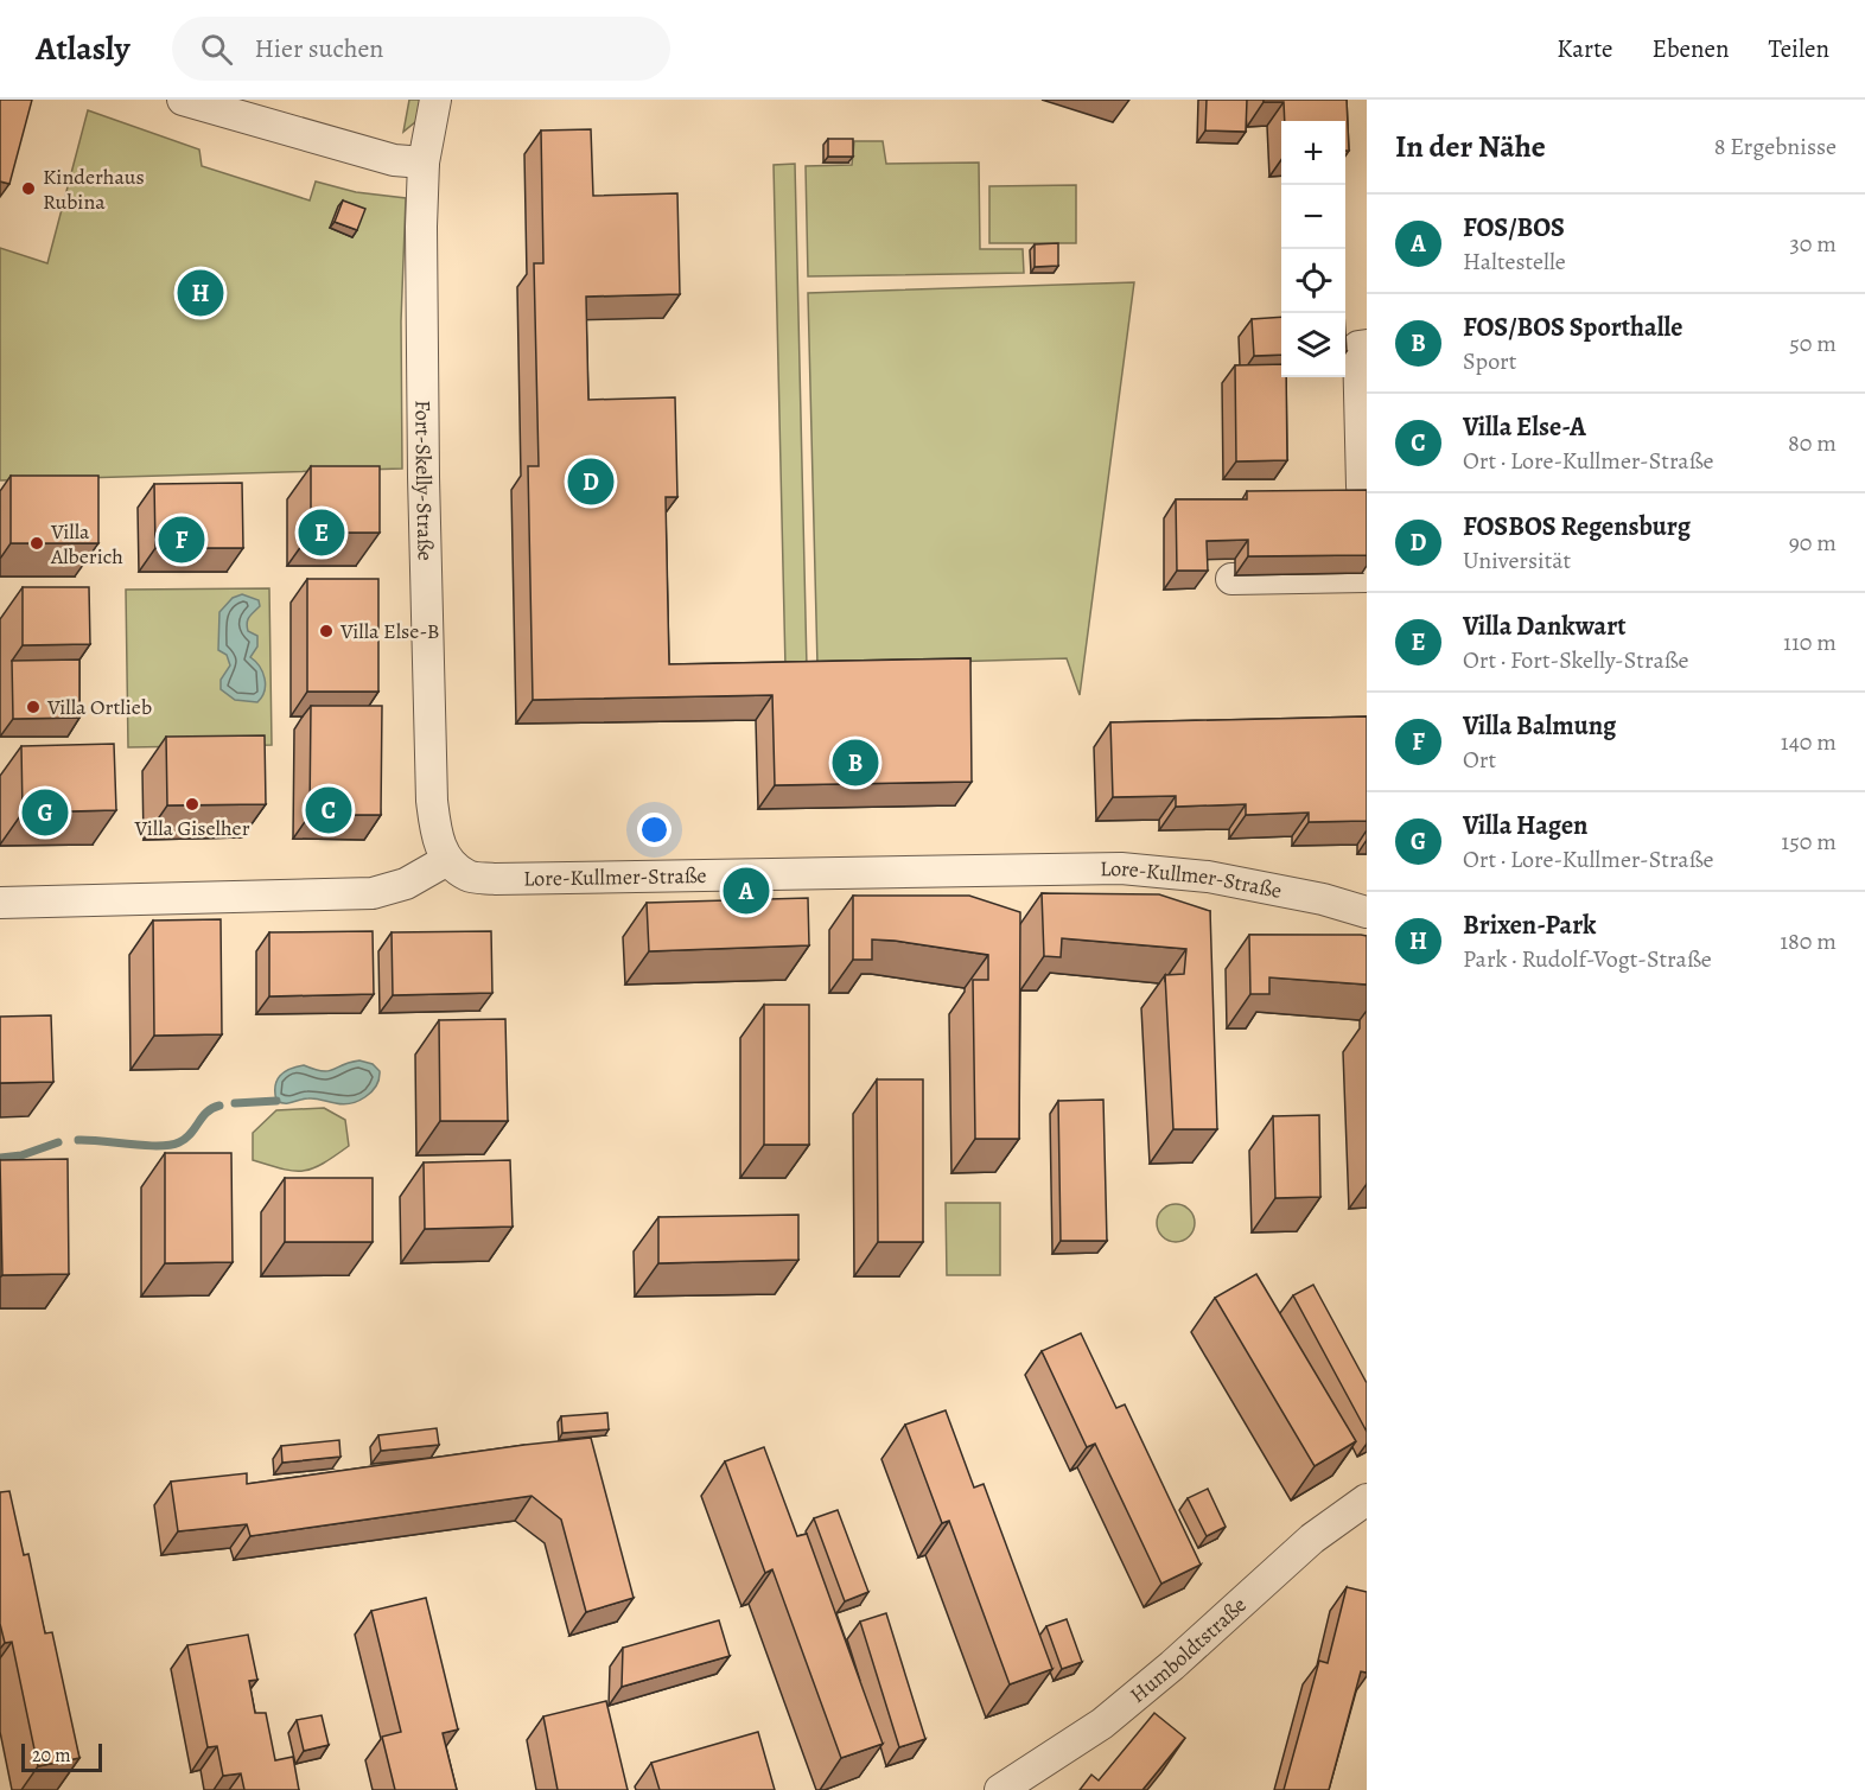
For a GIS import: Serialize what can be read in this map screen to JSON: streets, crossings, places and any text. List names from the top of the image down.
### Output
{
  "streets": {
    "street": ["Fort-Skelly-Straße", "Lore-Kullmer-Straße", "Humboldtstraße"]
  },
  "crossings": [
    ["Fort-Skelly-Straße", "Lore-Kullmer-Straße"]
  ],
  "places": [
    "Kinderhaus Rubina",
    "Villa Alberich",
    "Villa Else-B",
    "Villa Ortlieb",
    "Villa Giselher"
  ],
  "scale_bar": "20 m",
  "page": {
    "header": "Atlasly",
    "search": "Hier suchen",
    "nav": ["Karte", "Ebenen", "Teilen"],
    "heading": ["In der Nähe", "8 Ergebnisse"],
    "map_buttons": ["+", "−"],
    "list": [
      {
        "mark": "A",
        "name": "FOS/BOS",
        "note": "Haltestelle",
        "value": "30 m"
      },
      {
        "mark": "B",
        "name": "FOS/BOS Sporthalle",
        "note": "Sport",
        "value": "50 m"
      },
      {
        "mark": "C",
        "name": "Villa Else-A",
        "note": "Ort · Lore-Kullmer-Straße",
        "value": "80 m"
      },
      {
        "mark": "D",
        "name": "FOSBOS Regensburg",
        "note": "Universität",
        "value": "90 m"
      },
      {
        "mark": "E",
        "name": "Villa Dankwart",
        "note": "Ort · Fort-Skelly-Straße",
        "value": "110 m"
      },
      {
        "mark": "F",
        "name": "Villa Balmung",
        "note": "Ort",
        "value": "140 m"
      },
      {
        "mark": "G",
        "name": "Villa Hagen",
        "note": "Ort · Lore-Kullmer-Straße",
        "value": "150 m"
      },
      {
        "mark": "H",
        "name": "Brixen-Park",
        "note": "Park · Rudolf-Vogt-Straße",
        "value": "180 m"
      }
    ],
    "pins": [
      "H",
      "D",
      "E",
      "F",
      "B",
      "C",
      "G",
      "A"
    ],
    "scale": "20 m"
  }
}
